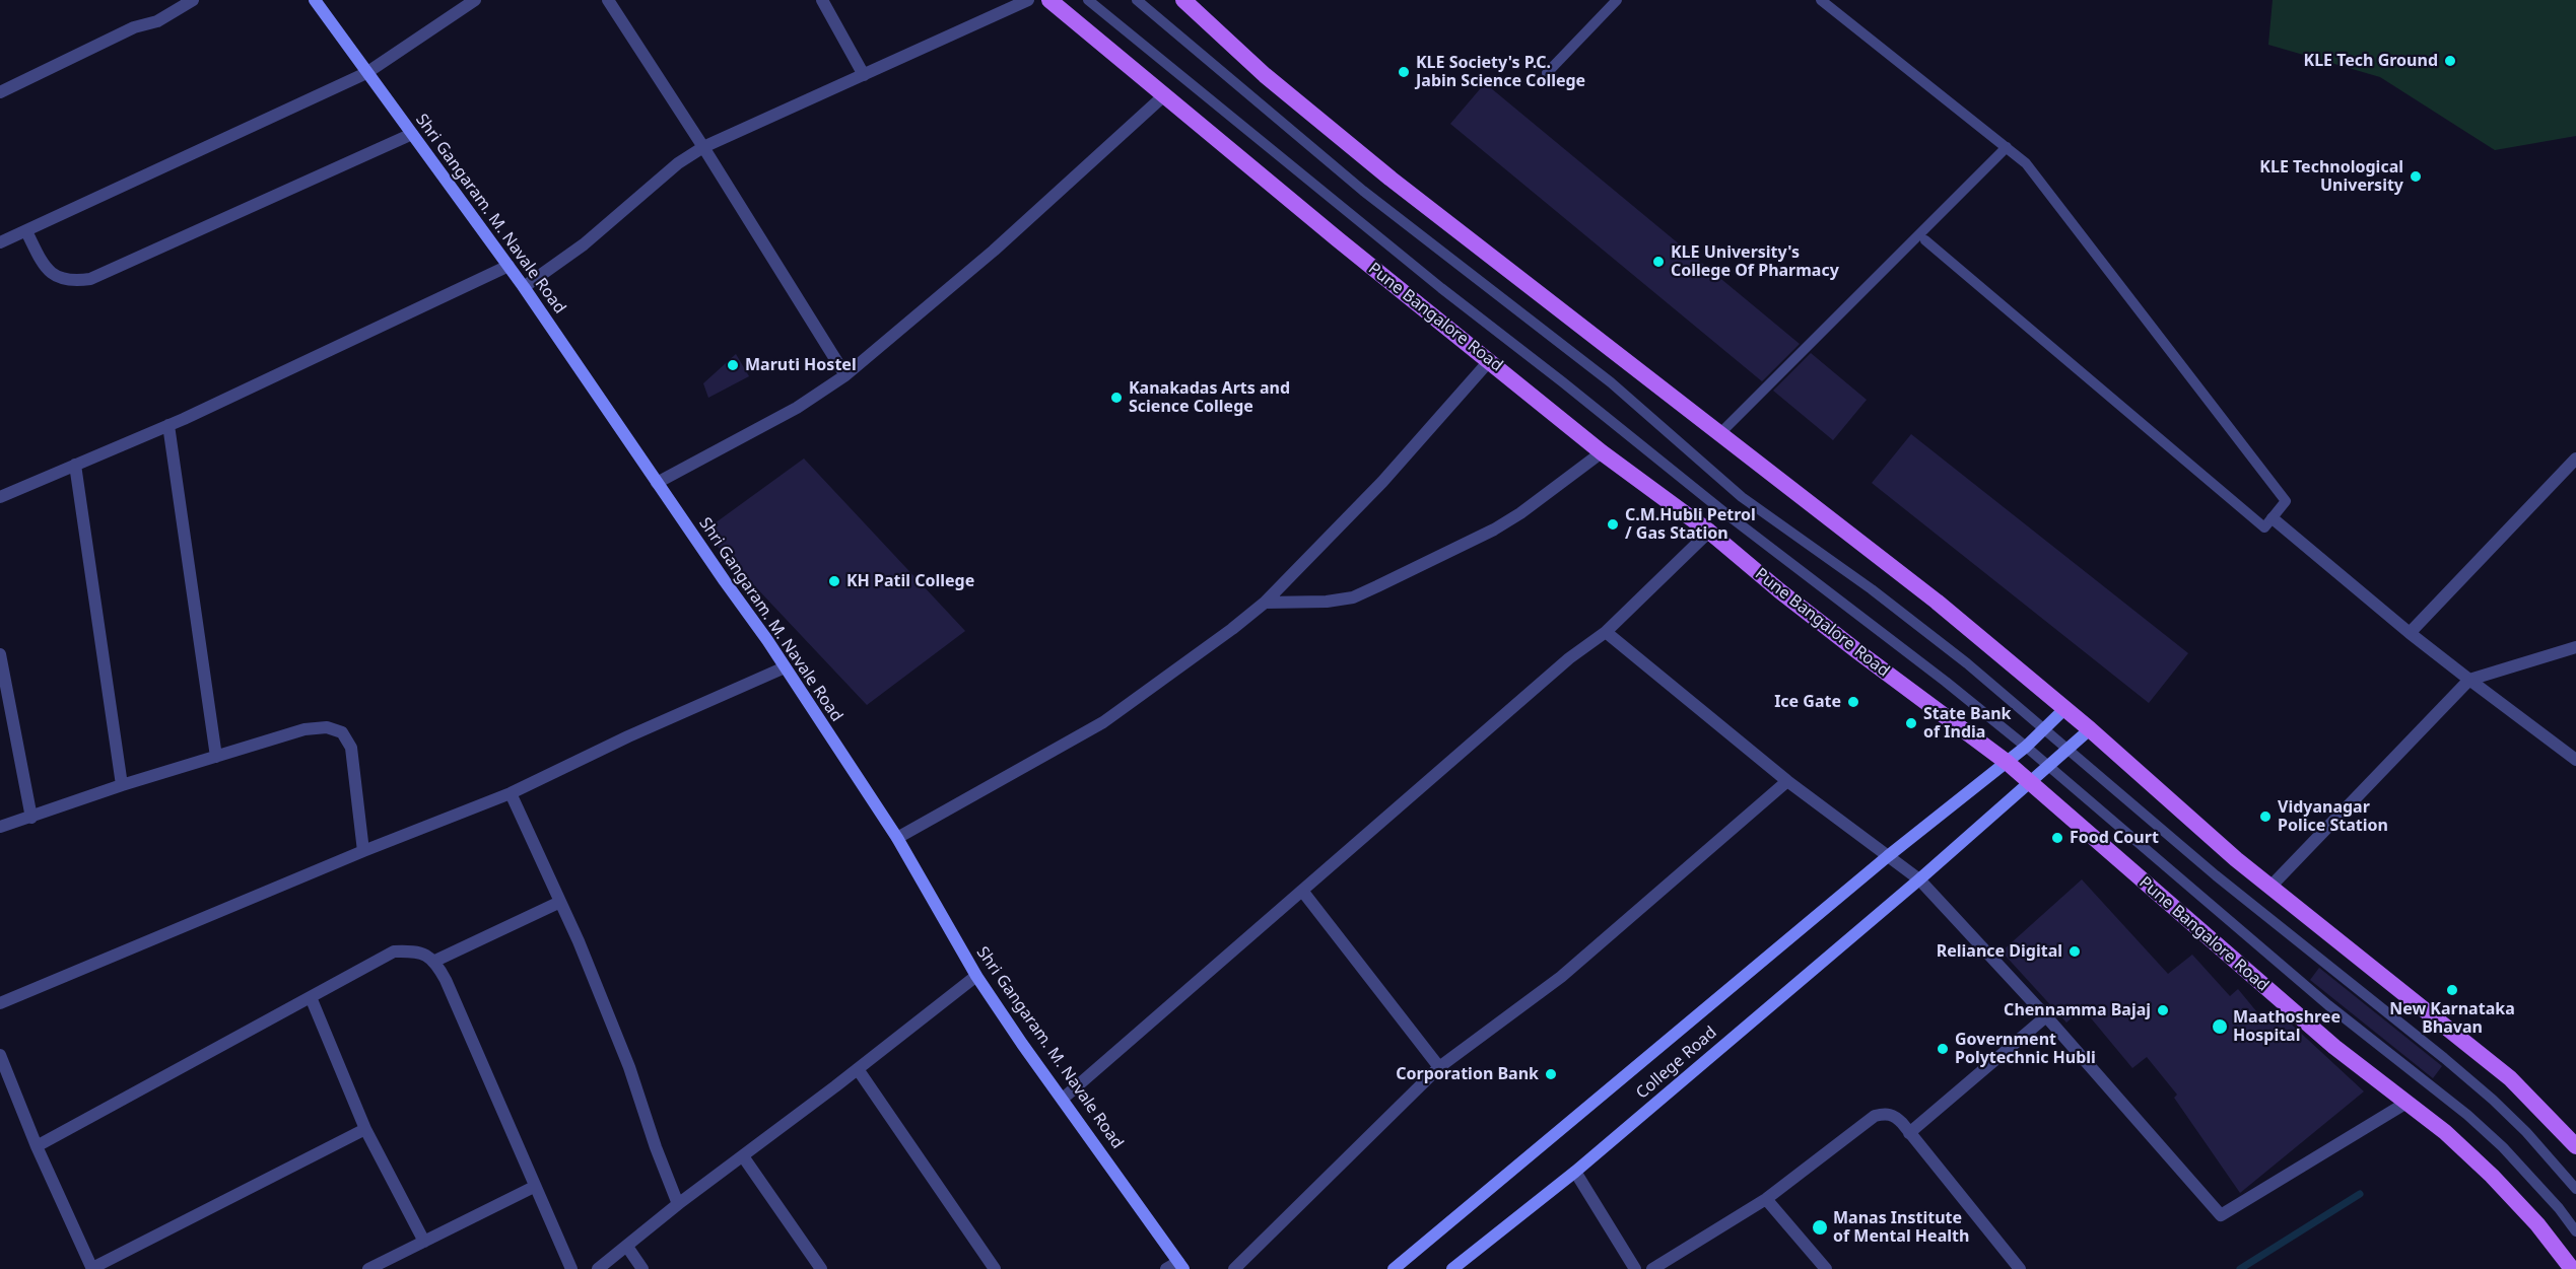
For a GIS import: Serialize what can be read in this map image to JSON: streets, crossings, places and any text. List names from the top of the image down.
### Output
{
  "streets": {
    "main road": ["Shri Gangaram. M. Navale Road", "Pune Bangalore Road", "College Road"]
  },
  "crossings": [
    ["Pune Bangalore Road", "College Road"]
  ],
  "places": [
    "KLE Tech Ground",
    "KLE Society's P.C. Jabin Science College",
    "KLE Technological University",
    "KLE University's College Of Pharmacy",
    "Maruti Hostel",
    "Kanakadas Arts and Science College",
    "C.M.Hubli Petrol / Gas Station",
    "KH Patil College",
    "Ice Gate",
    "State Bank of India",
    "Vidyanagar Police Station",
    "Food Court",
    "Reliance Digital",
    "New Karnataka Bhavan",
    "Chennamma Bajaj",
    "Maathoshree Hospital",
    "Government Polytechnic Hubli",
    "Corporation Bank",
    "Manas Institute of Mental Health"
  ]
}
